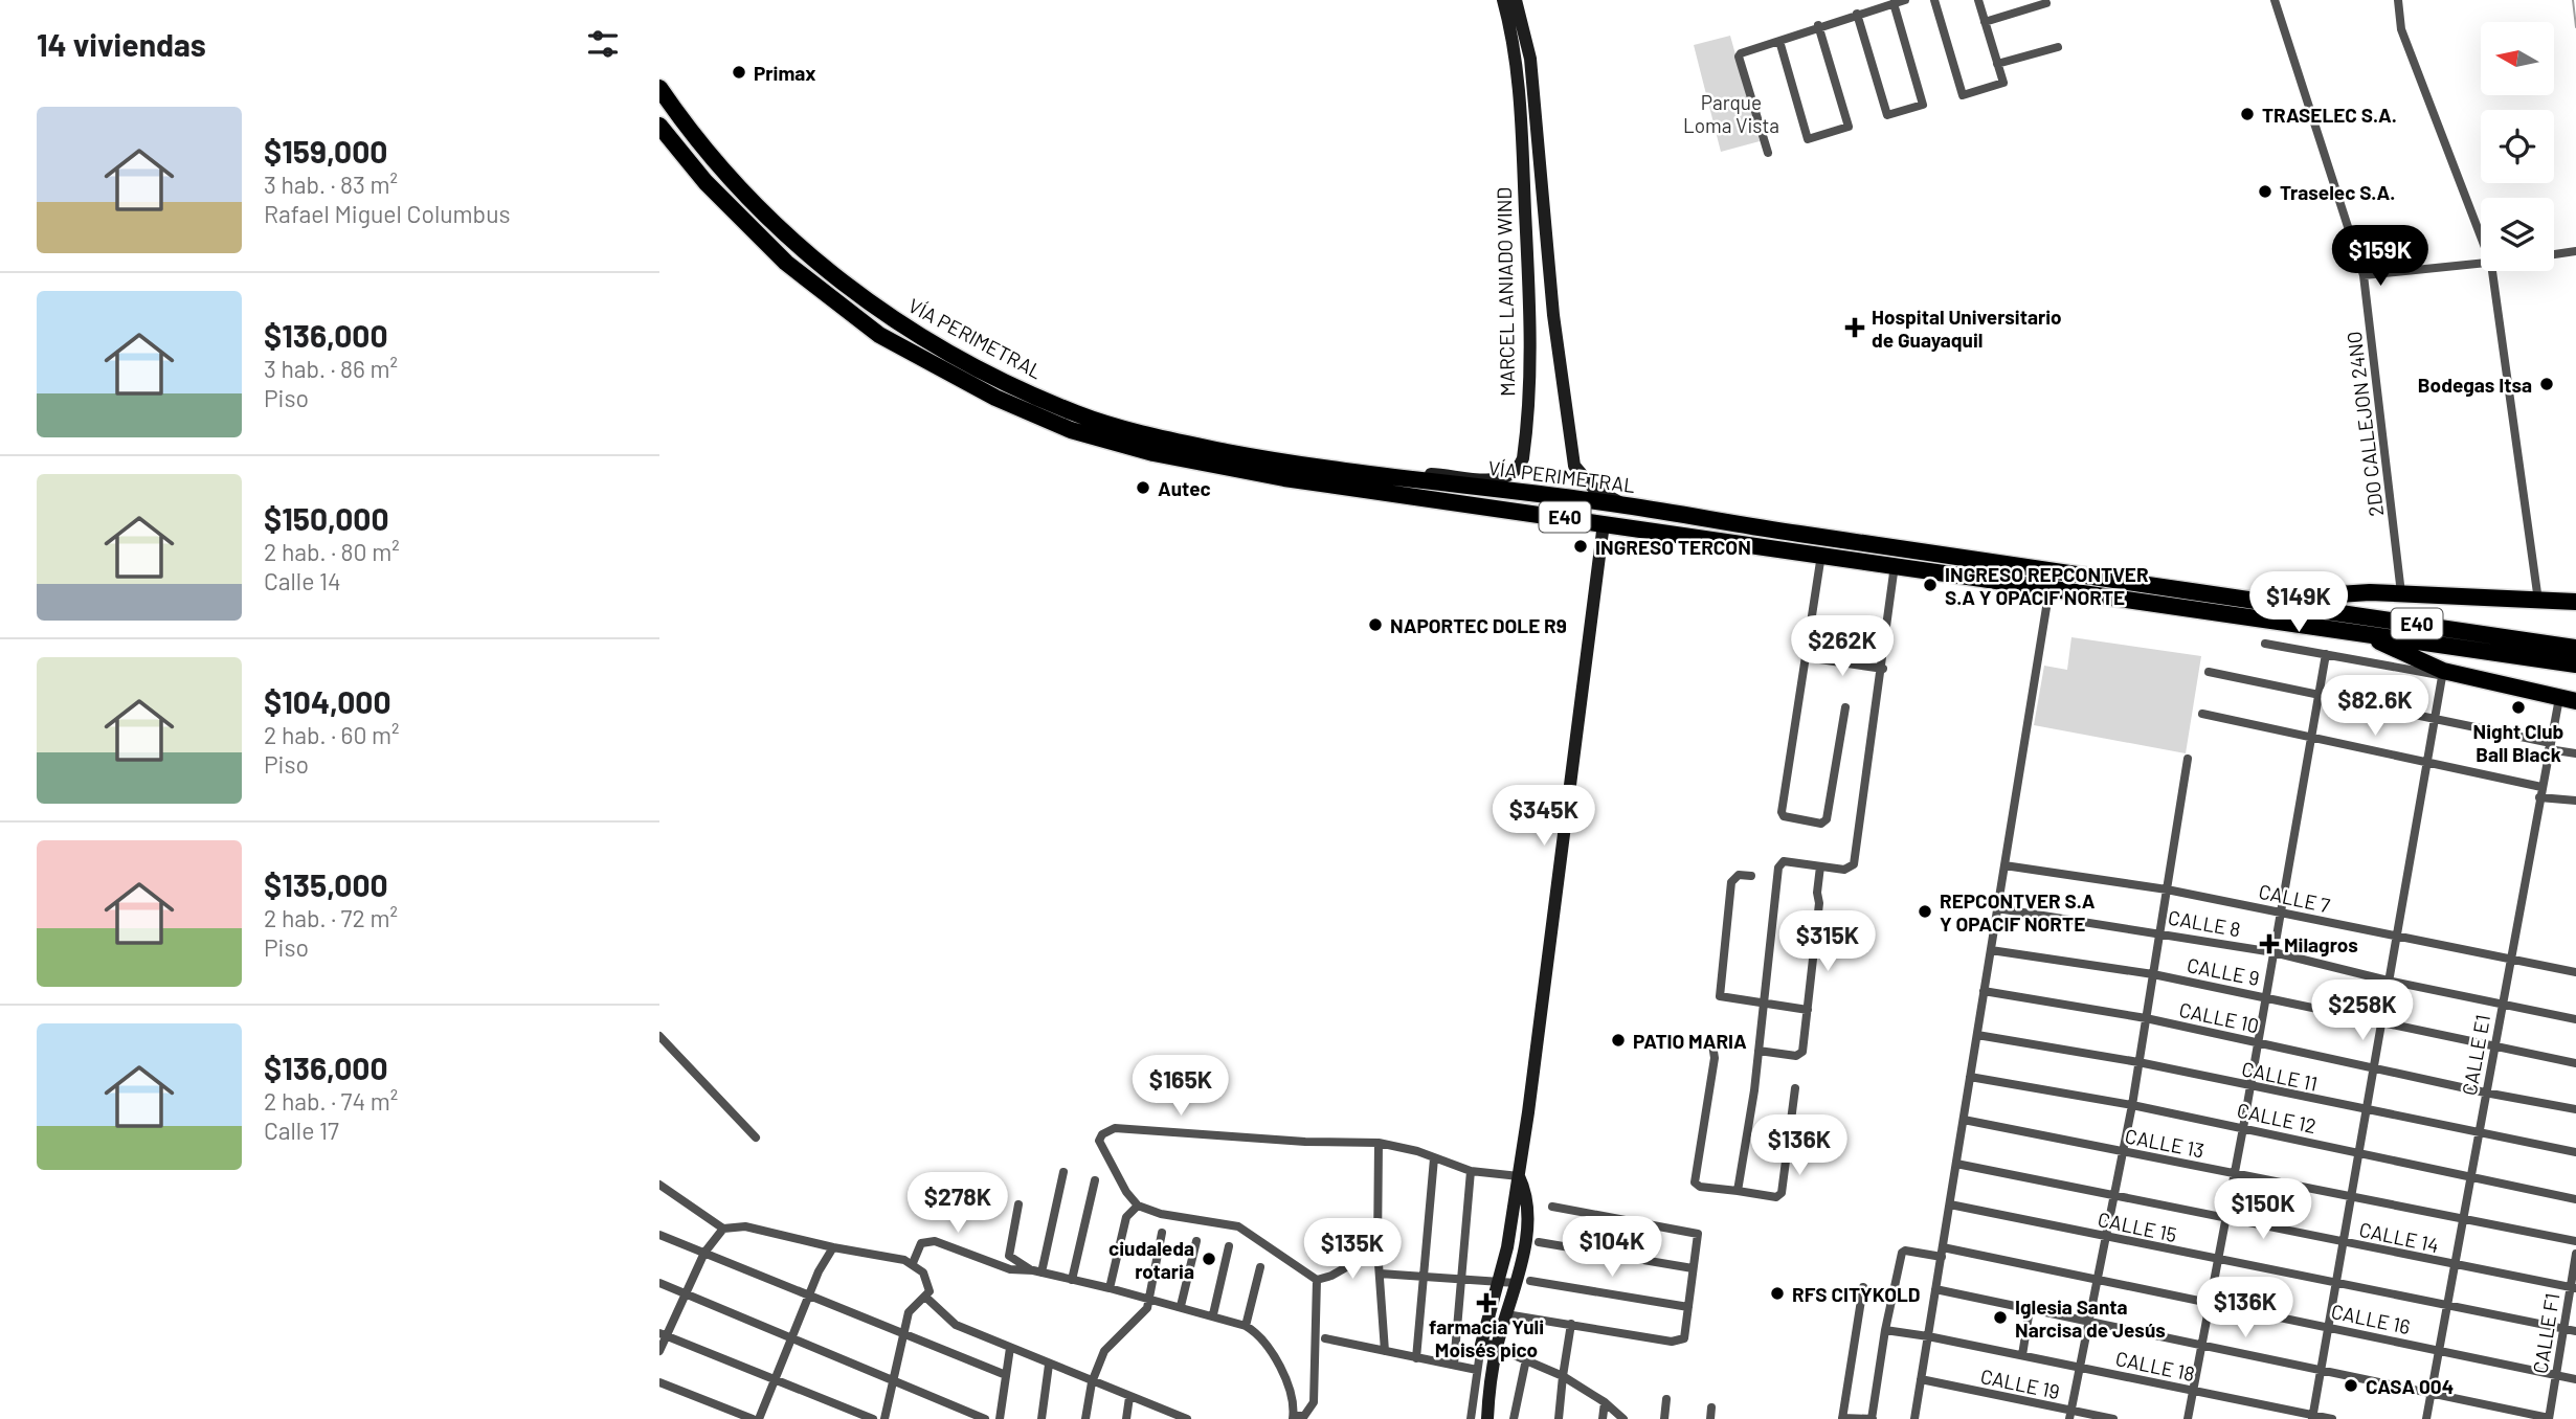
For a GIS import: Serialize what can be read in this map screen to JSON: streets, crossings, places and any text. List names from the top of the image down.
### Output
{
  "streets": {
    "highway": ["VÍA PERIMETRAL", "E40"],
    "main road": ["MARCEL LANIADO WIND"],
    "street": [
      "2DO CALLEJON 24NO",
      "CALLE 7",
      "CALLE 8",
      "CALLE 9",
      "CALLE 10",
      "CALLE E1",
      "CALLE 11",
      "CALLE 12",
      "CALLE 13",
      "CALLE 15",
      "CALLE 14",
      "CALLE 16",
      "CALLE F1",
      "CALLE 18",
      "CALLE 19"
    ]
  },
  "crossings": [
    ["MARCEL LANIADO WIND", "VÍA PERIMETRAL"],
    ["CALLE 7", "CALLE E1"],
    ["CALLE 8", "CALLE E1"],
    ["CALLE 9", "CALLE E1"],
    ["CALLE 10", "CALLE E1"],
    ["CALLE E1", "CALLE 11"],
    ["CALLE E1", "CALLE 12"],
    ["CALLE E1", "CALLE 13"],
    ["CALLE E1", "CALLE 15"],
    ["CALLE E1", "CALLE 14"],
    ["CALLE E1", "CALLE 16"],
    ["CALLE 15", "CALLE F1"],
    ["CALLE 14", "CALLE F1"],
    ["CALLE 16", "CALLE F1"],
    ["CALLE 16", "CALLE 18"]
  ],
  "parks": ["Parque Loma Vista"],
  "places": {
    "other": [
      "Primax",
      "TRASELEC S.A.",
      "Traselec S.A.",
      "Bodegas Itsa",
      "Autec",
      "INGRESO TERCON",
      "INGRESO REPCONTVER S.A Y OPACIF NORTE",
      "NAPORTEC DOLE R9",
      "Night Club Ball Black",
      "REPCONTVER S.A Y OPACIF NORTE",
      "PATIO MARIA",
      "ciudaleda rotaria",
      "RFS CITYKOLD",
      "Iglesia Santa Narcisa de Jesús",
      "CASA 004"
    ],
    "health": ["Hospital Universitario de Guayaquil", "Milagros", "farmacia Yuli Moisés pico"]
  },
  "north": "left",
  "page": {
    "heading": "14 viviendas",
    "list": [
      {
        "name": "$159,000",
        "note": "3 hab. · 83 m² · Rafael Miguel Columbus"
      },
      {
        "name": "$136,000",
        "note": "3 hab. · 86 m² · Piso"
      },
      {
        "name": "$150,000",
        "note": "2 hab. · 80 m² · Calle 14"
      },
      {
        "name": "$104,000",
        "note": "2 hab. · 60 m² · Piso"
      },
      {
        "name": "$135,000",
        "note": "2 hab. · 72 m² · Piso"
      },
      {
        "name": "$136,000",
        "note": "2 hab. · 74 m² · Calle 17"
      }
    ],
    "price": [
      "$159K",
      "$149K",
      "$262K",
      "$82.6K",
      "$345K",
      "$315K",
      "$258K",
      "$165K",
      "$136K",
      "$278K",
      "$150K",
      "$104K",
      "$135K",
      "$136K"
    ]
  }
}
